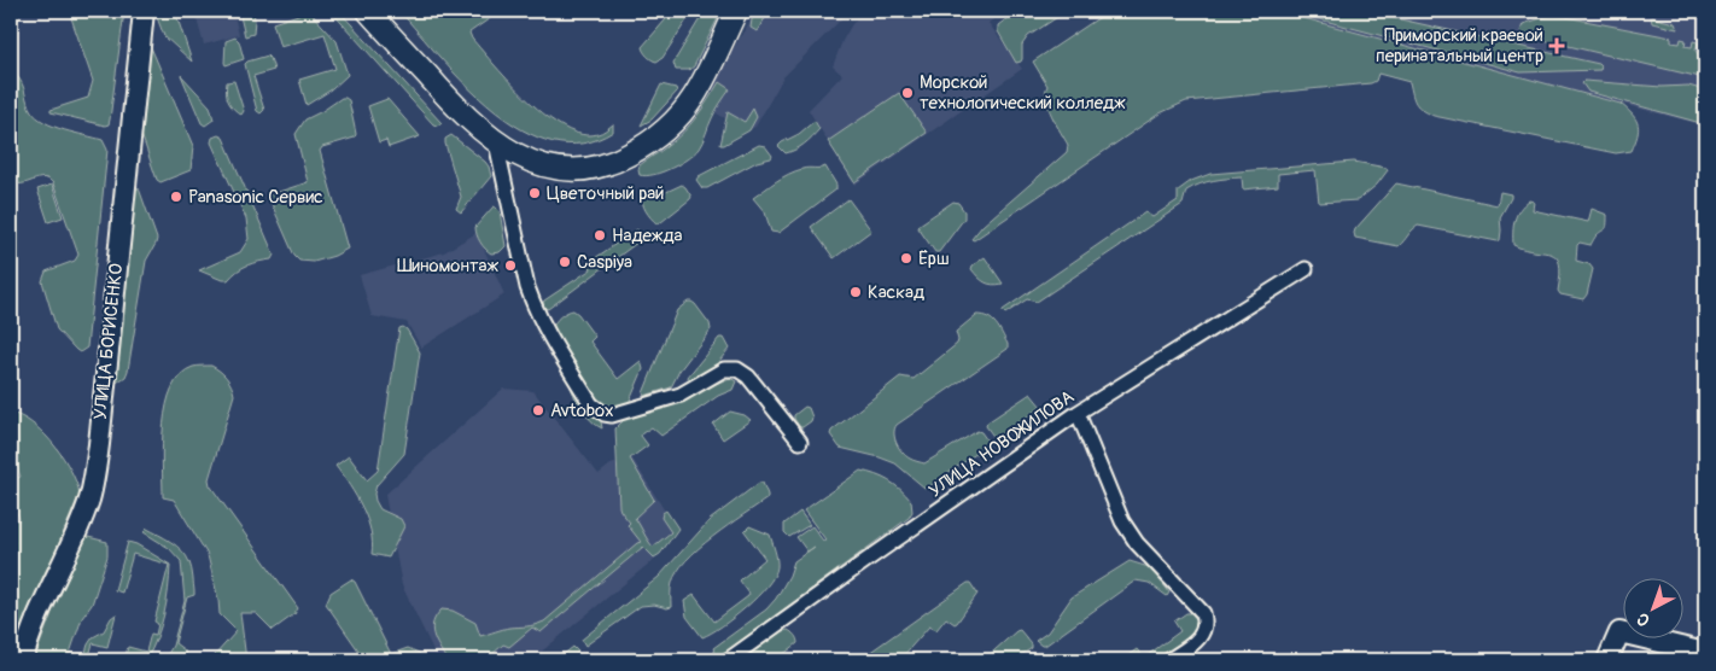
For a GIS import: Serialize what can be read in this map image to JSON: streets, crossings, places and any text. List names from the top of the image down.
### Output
{
  "streets": {
    "main road": ["УЛИЦА БОРИСЕНКО"],
    "street": ["УЛИЦА НОВОЖИЛОВА"]
  },
  "places": {
    "health": ["Приморский краевой перинатальный центр"],
    "other": [
      "Морской технологический колледж",
      "Цветочный рай",
      "Panasonic Сервис",
      "Надежда",
      "Ёрш",
      "Caspiya",
      "Шиномонтаж",
      "Каскад",
      "Avtobox"
    ]
  },
  "north": "bottom left"
}
